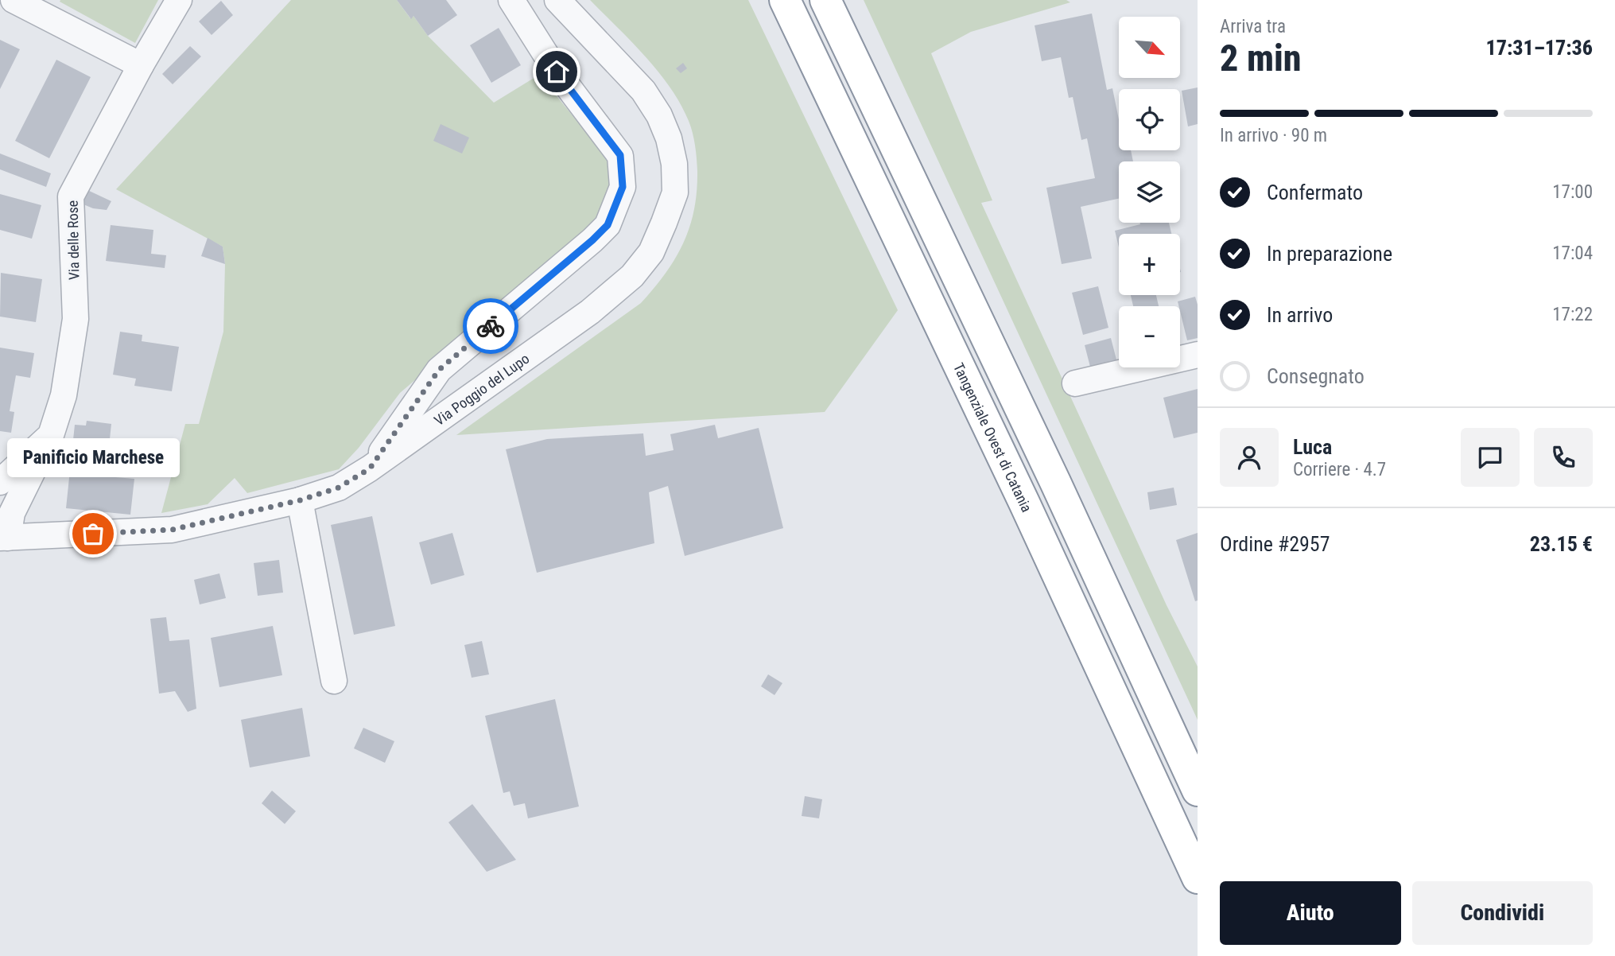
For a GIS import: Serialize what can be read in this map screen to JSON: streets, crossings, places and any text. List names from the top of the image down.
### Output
{
  "streets": {
    "highway": ["Tangenziale Ovest di Catania"],
    "street": ["Via delle Rose", "Via Poggio del Lupo"]
  },
  "places": ["Panificio Marchese"],
  "north": "bottom right",
  "page": {
    "heading": ["2 min", "Arriva tra", "17:31–17:36"],
    "panel": [
      "Luca",
      "Corriere · 4.7",
      "Ordine #2957",
      "23.15 €"
    ],
    "map_buttons": ["+", "−"],
    "bar": "In arrivo · 90 m",
    "list": [
      ["Confermato", "17:00"],
      ["In preparazione", "17:04"],
      ["In arrivo", "17:22"],
      "Consegnato"
    ],
    "bubble": "Panificio Marchese",
    "buttons": ["Aiuto", "Condividi"]
  }
}
